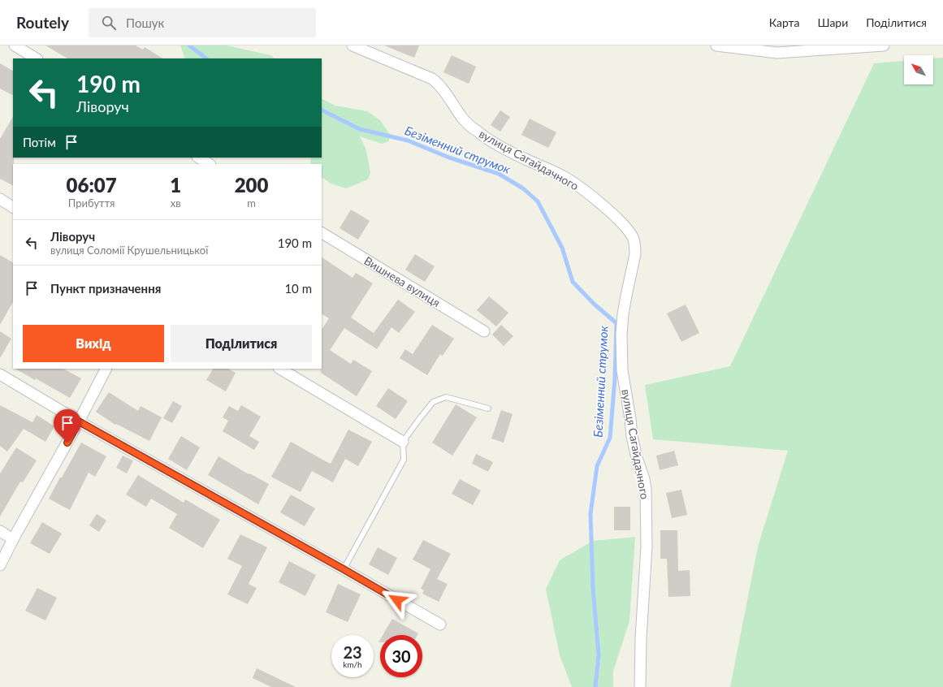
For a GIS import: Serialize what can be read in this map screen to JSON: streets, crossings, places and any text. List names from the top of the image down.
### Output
{
  "streets": {
    "street": ["вулиця Сагайдачного", "Вишнева вулиця"]
  },
  "water": ["Безіменний струмок"],
  "north": "top left",
  "page": {
    "header": "Routely",
    "search": "Пошук",
    "nav": ["Карта", "Шари", "Поділитися"],
    "turn": ["190 m", "Ліворуч"],
    "then": "Потім",
    "eta": [
      "06:07",
      "Прибуття",
      "1",
      "хв",
      "200",
      "m"
    ],
    "list": [
      {
        "name": "Ліворуч",
        "note": "вулиця Соломії Крушельницької",
        "value": "190 m"
      },
      {
        "name": "Пункт призначення",
        "value": "10 m"
      }
    ],
    "buttons": ["Вихід", "Поділитися"],
    "speed": "23 km/h",
    "limit": "30"
  }
}
